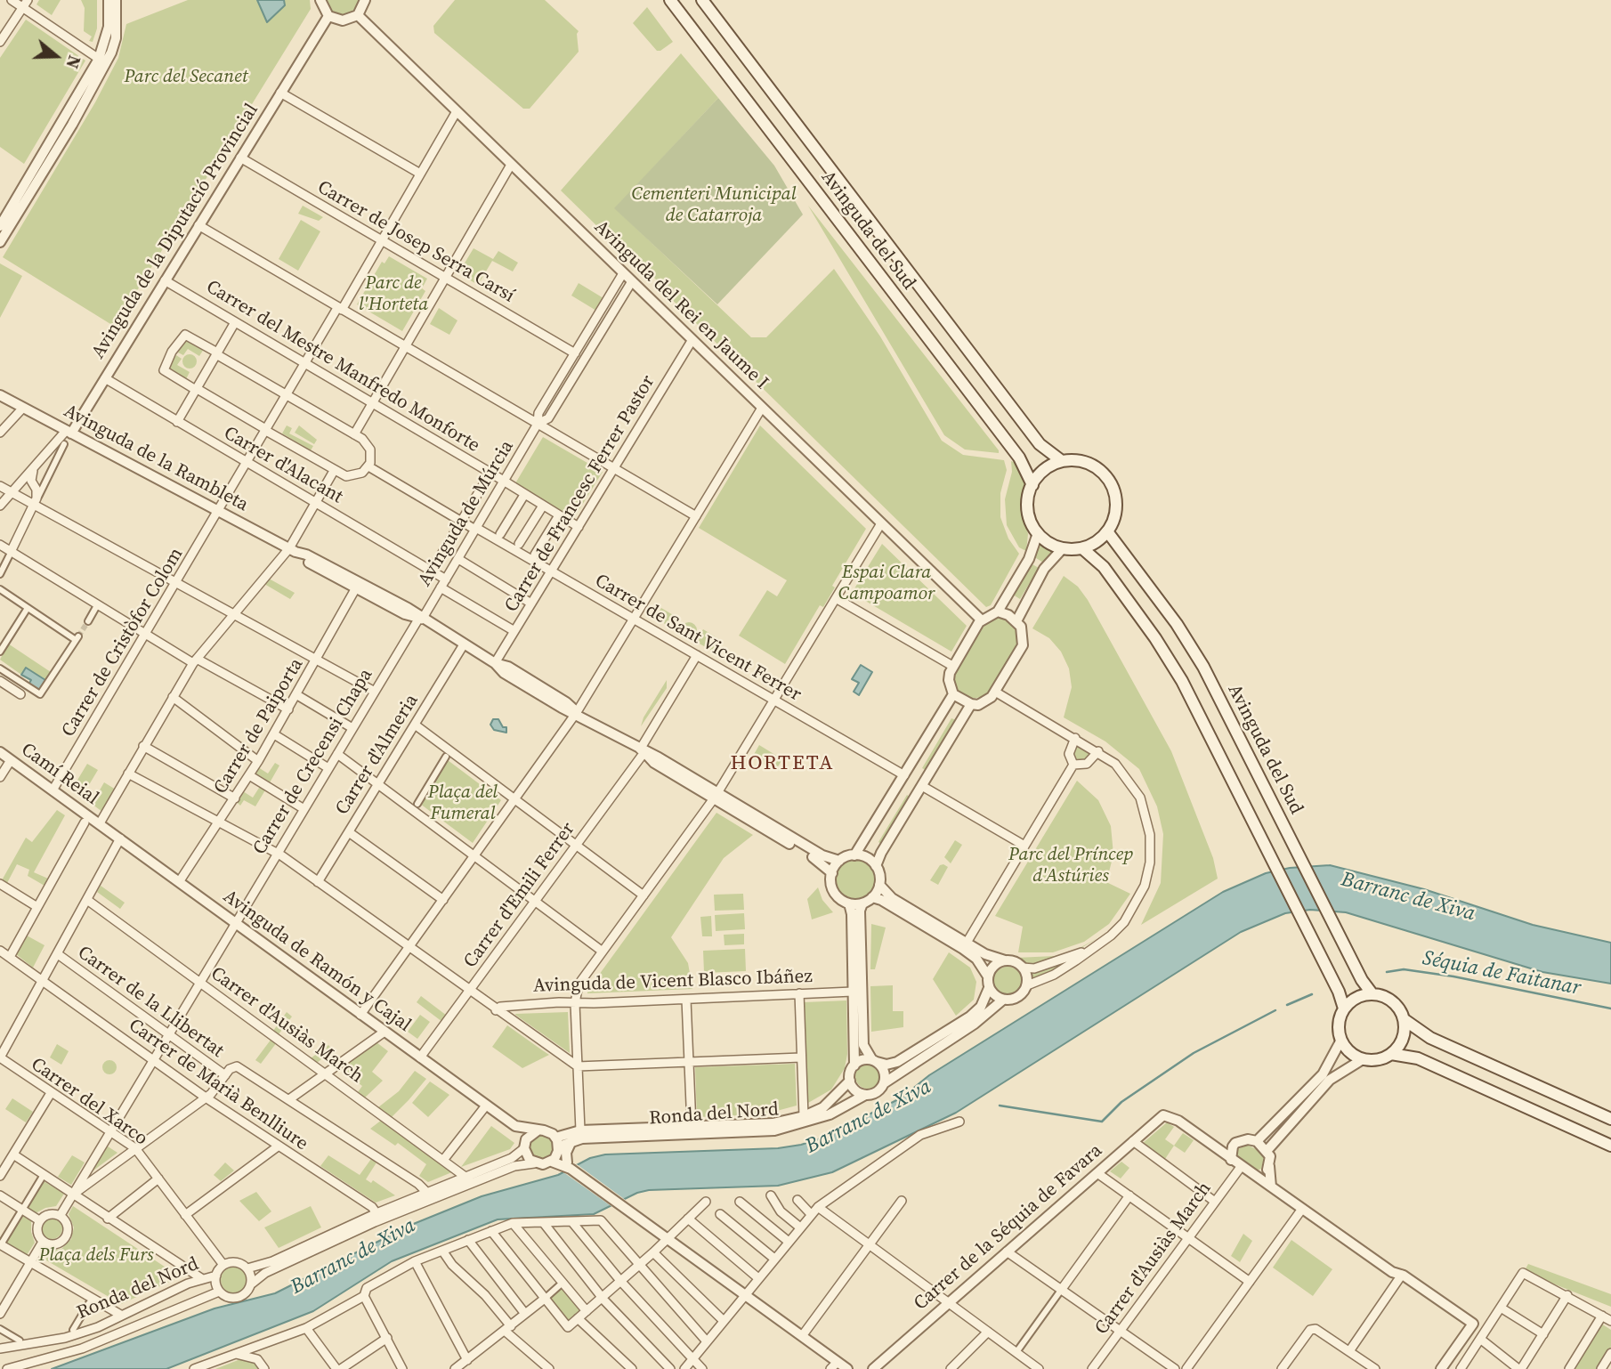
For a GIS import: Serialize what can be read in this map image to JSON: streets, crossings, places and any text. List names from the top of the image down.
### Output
{
  "streets": {
    "main road": ["Avinguda del Sud"],
    "street": [
      "Avinguda de la Diputació Provincial",
      "Carrer de Josep Serra Carsí",
      "Avinguda del Rei en Jaume I",
      "Carrer del Mestre Manfredo Monforte",
      "Avinguda de la Rambleta",
      "Carrer d'Alacant",
      "Carrer de Francesc Ferrer Pastor",
      "Avinguda de Múrcia",
      "Carrer de Sant Vicent Ferrer",
      "Carrer de Cristòfor Colom",
      "Carrer de Paiporta",
      "Carrer d'Almeria",
      "Carrer de Crecensi Chapa",
      "Camí Reial",
      "Carrer d'Emili Ferrer",
      "Avinguda de Ramón y Cajal",
      "Avinguda de Vicent Blasco Ibáñez",
      "Carrer de la Llibertat",
      "Carrer d'Ausiàs March",
      "Carrer de Marià Benlliure",
      "Carrer del Xarco",
      "Ronda del Nord",
      "Carrer de la Séquia de Favara"
    ]
  },
  "crossings": [
    ["Avinguda de la Diputació Provincial", "Carrer de Josep Serra Carsí"],
    ["Avinguda de la Diputació Provincial", "Carrer del Mestre Manfredo Monforte"],
    ["Avinguda de la Diputació Provincial", "Avinguda de la Rambleta"],
    ["Avinguda de la Diputació Provincial", "Carrer d'Alacant"],
    ["Carrer de Josep Serra Carsí", "Avinguda de Múrcia"],
    ["Carrer de Josep Serra Carsí", "Carrer de Cristòfor Colom"],
    ["Avinguda del Rei en Jaume I", "Carrer de Francesc Ferrer Pastor"],
    ["Avinguda del Rei en Jaume I", "Avinguda de Múrcia"],
    ["Avinguda del Rei en Jaume I", "Carrer de Cristòfor Colom"],
    ["Carrer del Mestre Manfredo Monforte", "Carrer de Francesc Ferrer Pastor"],
    ["Carrer del Mestre Manfredo Monforte", "Avinguda de Múrcia"],
    ["Carrer del Mestre Manfredo Monforte", "Carrer de Cristòfor Colom"],
    ["Avinguda de la Rambleta", "Carrer de Francesc Ferrer Pastor"],
    ["Avinguda de la Rambleta", "Avinguda de Múrcia"],
    ["Avinguda de la Rambleta", "Carrer de Cristòfor Colom"],
    ["Avinguda de la Rambleta", "Carrer de Paiporta"],
    ["Avinguda de la Rambleta", "Carrer d'Almeria"],
    ["Avinguda de la Rambleta", "Carrer de Crecensi Chapa"],
    ["Avinguda de la Rambleta", "Carrer d'Emili Ferrer"],
    ["Carrer d'Alacant", "Avinguda de Múrcia"],
    ["Carrer d'Alacant", "Carrer de Cristòfor Colom"],
    ["Carrer de Francesc Ferrer Pastor", "Carrer de Sant Vicent Ferrer"],
    ["Avinguda de Múrcia", "Carrer de Sant Vicent Ferrer"],
    ["Avinguda de Múrcia", "Carrer de Crecensi Chapa"],
    ["Carrer de Sant Vicent Ferrer", "Carrer d'Emili Ferrer"],
    ["Carrer de Cristòfor Colom", "Camí Reial"],
    ["Carrer de Paiporta", "Avinguda de Ramón y Cajal"],
    ["Carrer de Crecensi Chapa", "Avinguda de Ramón y Cajal"],
    ["Carrer de Crecensi Chapa", "Carrer de la Llibertat"],
    ["Carrer de Crecensi Chapa", "Carrer d'Ausiàs March"],
    ["Carrer de Crecensi Chapa", "Carrer de Marià Benlliure"],
    ["Carrer de Crecensi Chapa", "Carrer del Xarco"],
    ["Camí Reial", "Avinguda de Ramón y Cajal"],
    ["Carrer d'Emili Ferrer", "Avinguda de Ramón y Cajal"],
    ["Avinguda de Ramón y Cajal", "Ronda del Nord"],
    ["Carrer del Xarco", "Ronda del Nord"]
  ],
  "districts": ["HORTETA"],
  "water": ["Barranc de Xiva", "Séquia de Faitanar"],
  "parks": [
    "Parc del Secanet",
    "Cementeri Municipal de Catarroja",
    "Parc de l'Horteta",
    "Espai Clara Campoamor",
    "Plaça del Fumeral",
    "Parc del Príncep d'Astúries",
    "Plaça dels Furs"
  ],
  "north": "right"
}
